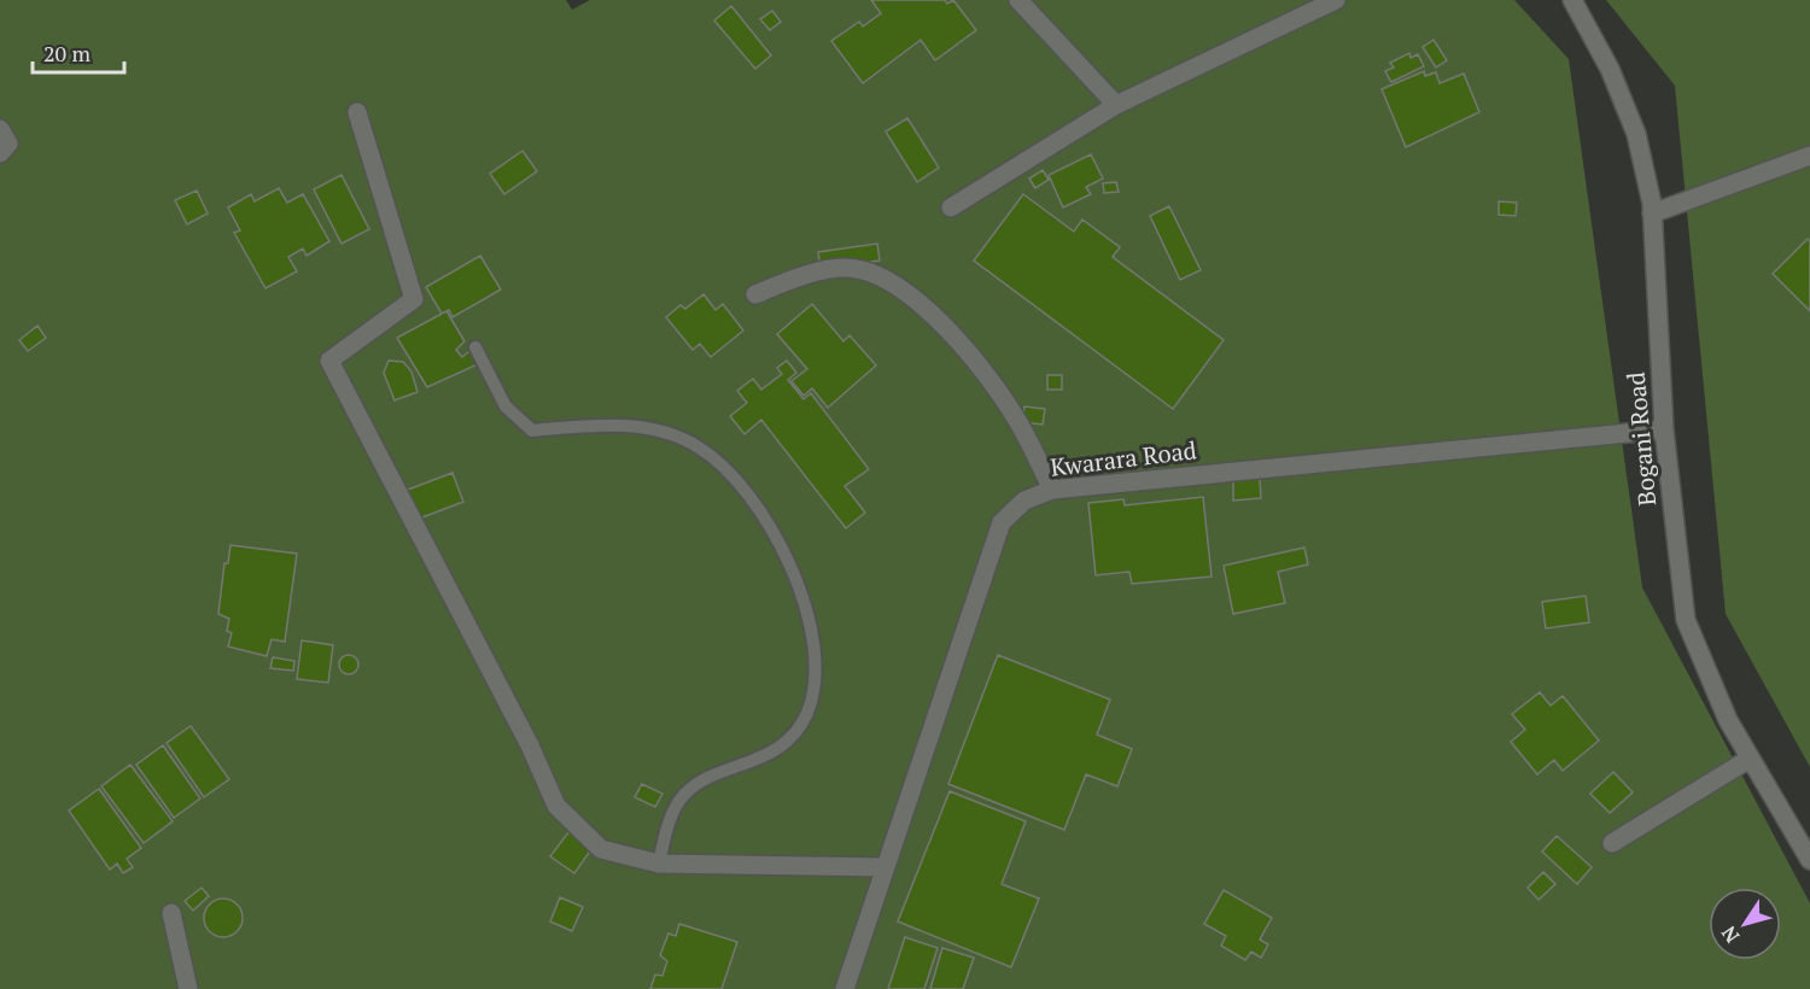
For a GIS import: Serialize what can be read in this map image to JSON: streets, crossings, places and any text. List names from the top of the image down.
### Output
{
  "streets": {
    "street": ["Bogani Road", "Kwarara Road"]
  },
  "crossings": [
    ["Bogani Road", "Kwarara Road"]
  ],
  "scale_bar": "20 m",
  "north": "bottom left"
}
